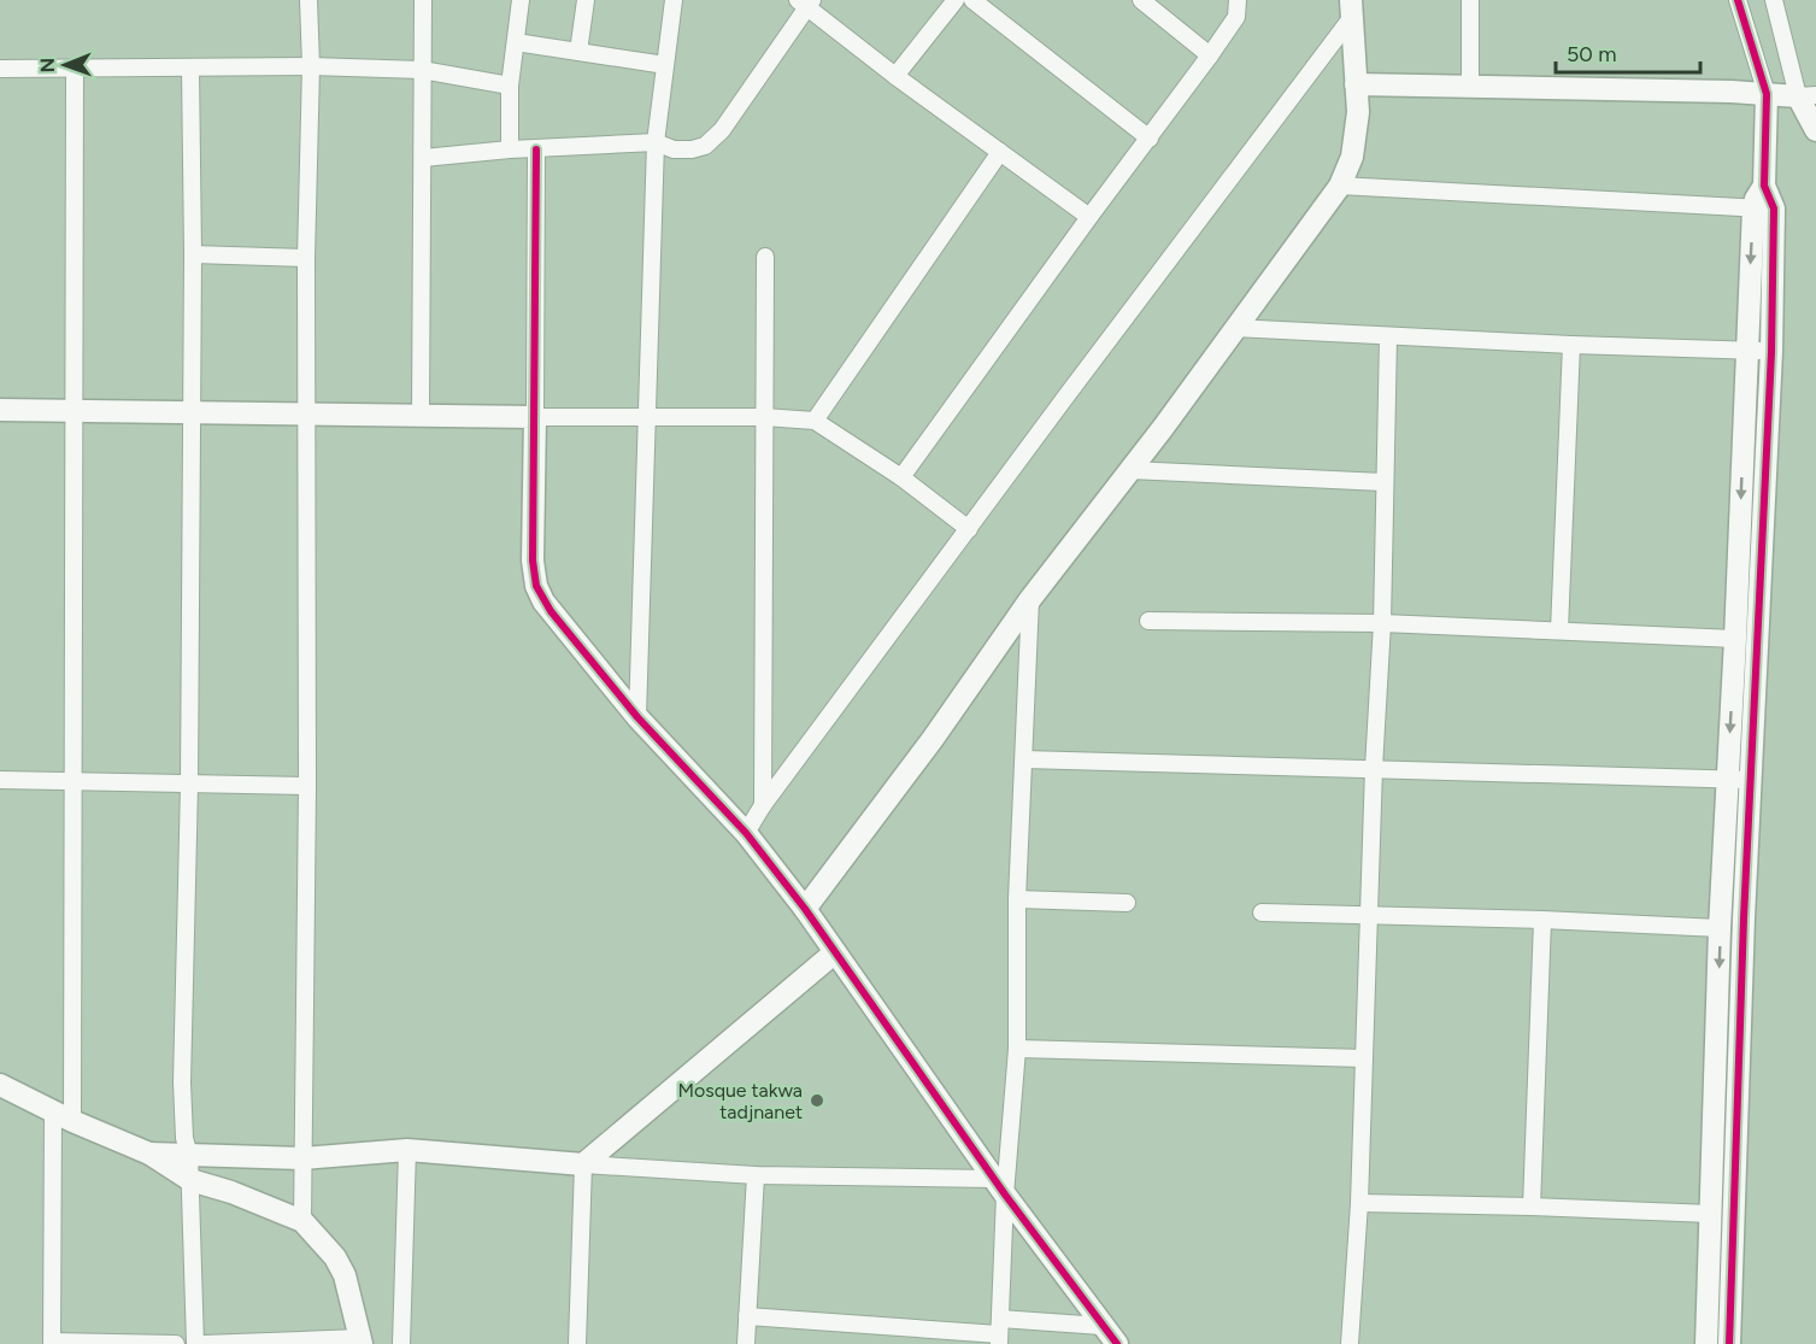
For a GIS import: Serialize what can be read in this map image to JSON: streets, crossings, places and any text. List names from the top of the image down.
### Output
{
  "places": ["Mosque takwa tadjnanet"],
  "scale_bar": "50 m",
  "north": "left"
}
